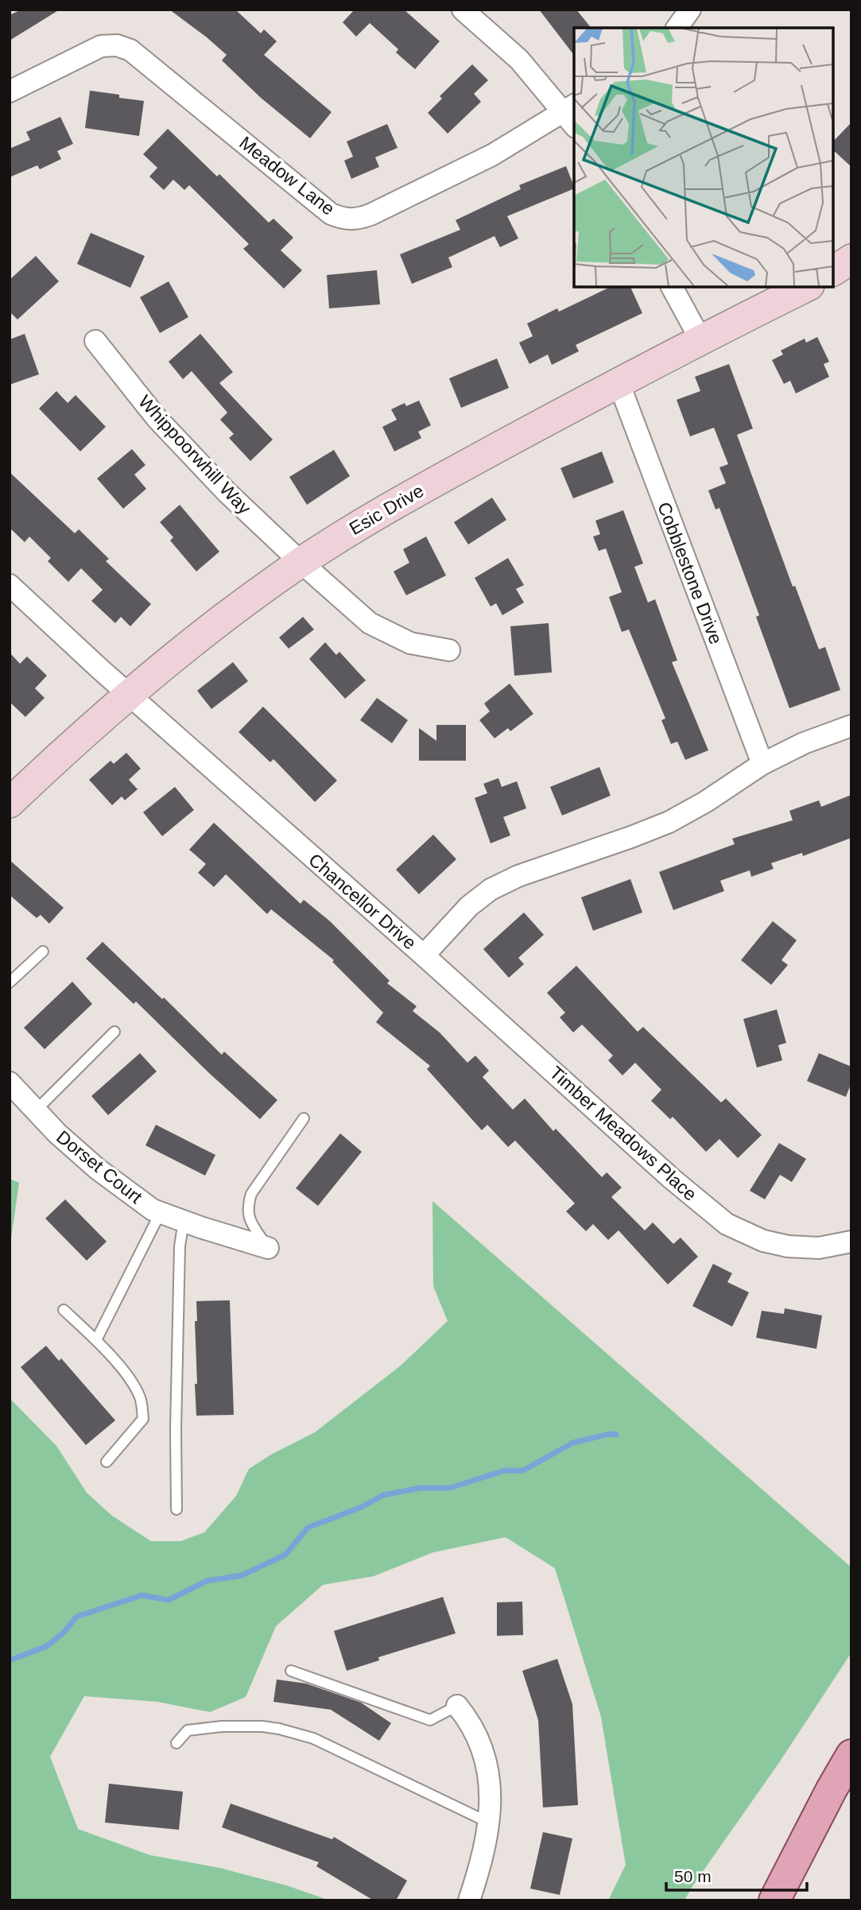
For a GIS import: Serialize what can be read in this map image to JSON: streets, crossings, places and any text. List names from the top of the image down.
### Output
{
  "streets": {
    "street": [
      "Meadow Lane",
      "Whippoorwhill Way",
      "Esic Drive",
      "Cobblestone Drive",
      "Chancellor Drive",
      "Timber Meadows Place",
      "Dorset Court"
    ]
  },
  "crossings": [
    ["Whippoorwhill Way", "Esic Drive"],
    ["Esic Drive", "Cobblestone Drive"],
    ["Esic Drive", "Chancellor Drive"],
    ["Cobblestone Drive", "Chancellor Drive"],
    ["Chancellor Drive", "Timber Meadows Place"]
  ],
  "scale_bar": "50 m"
}
